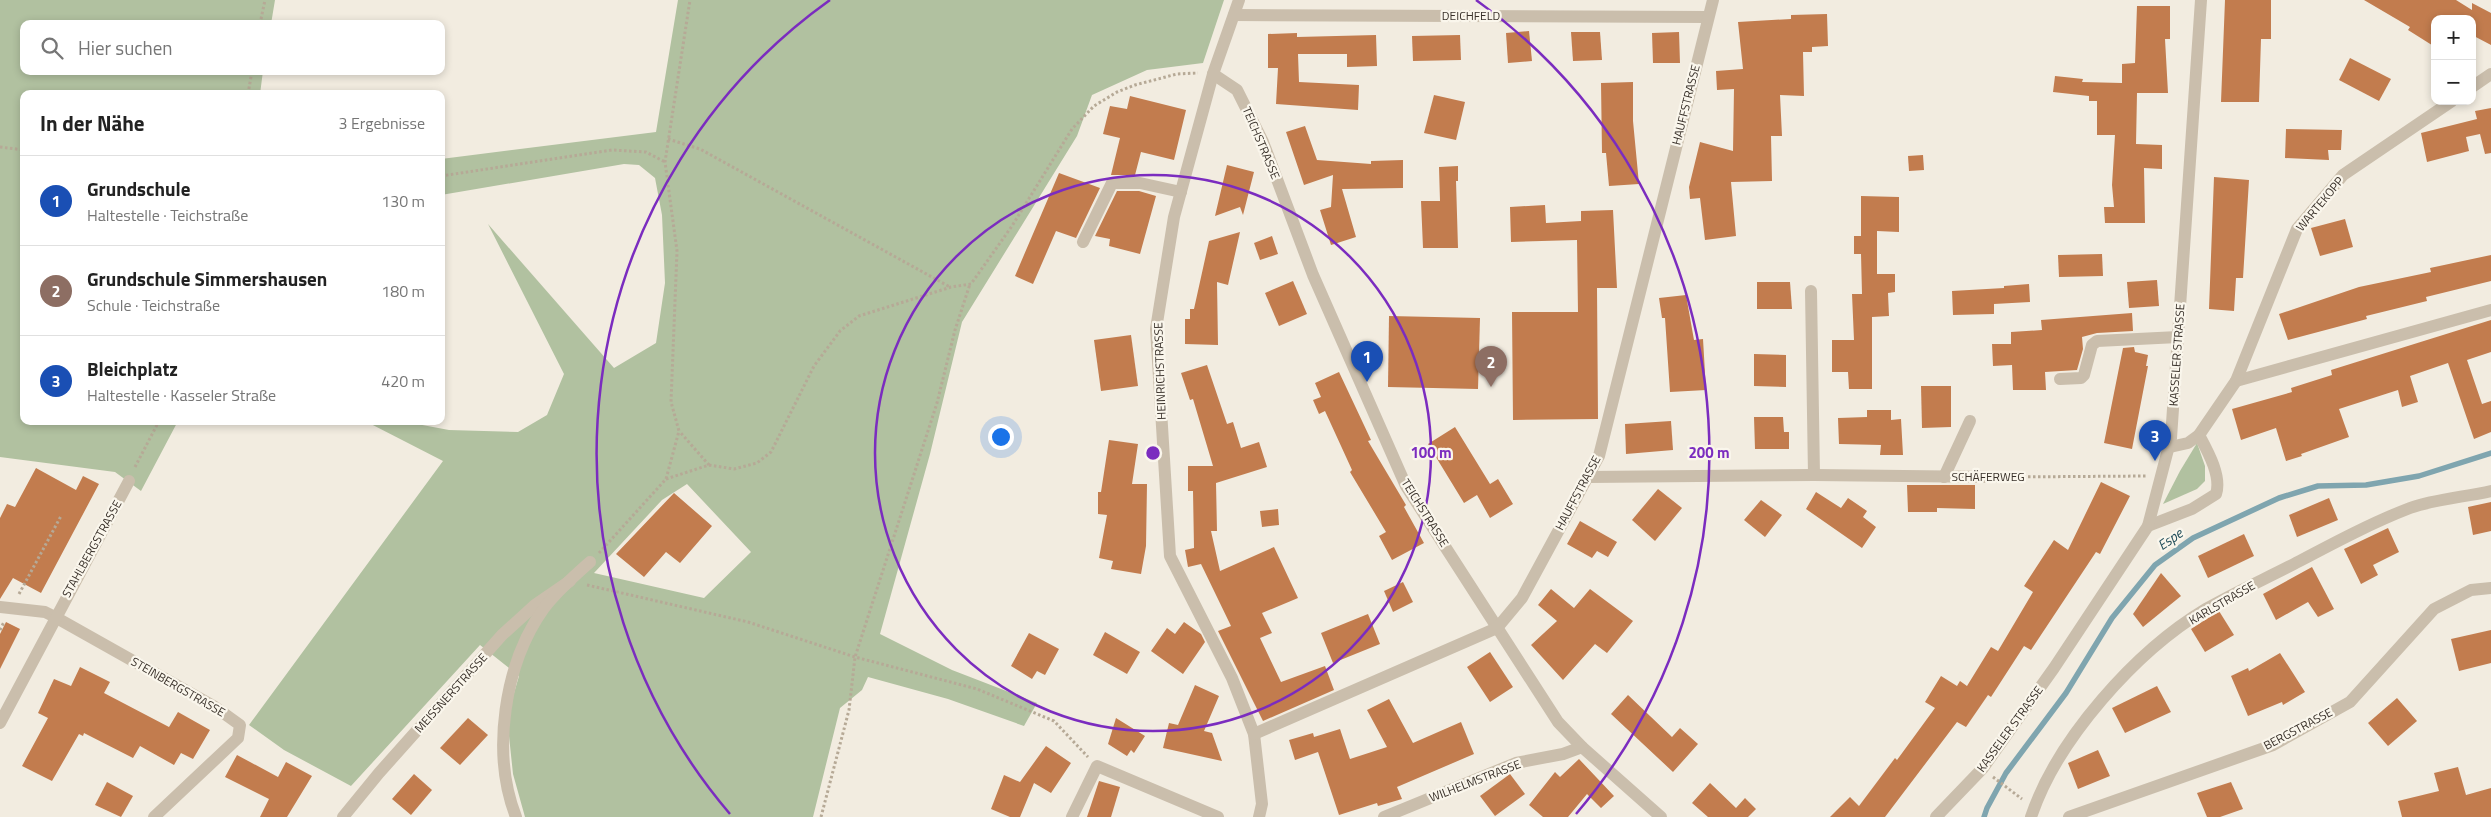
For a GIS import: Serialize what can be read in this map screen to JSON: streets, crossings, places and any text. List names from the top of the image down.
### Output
{
  "streets": {
    "street": [
      "DEICHFELD",
      "HAUFFSTRASSE",
      "TEICHSTRASSE",
      "WARTEKOPP",
      "KASSELER STRASSE",
      "HEINRICHSTRASSE",
      "SCHÄFERWEG",
      "STAHLBERGSTRASSE",
      "KARLSTRASSE",
      "STEINBERGSTRASSE",
      "MEISSNERSTRASSE",
      "BERGSTRASSE",
      "WILHELMSTRASSE"
    ]
  },
  "crossings": [
    ["DEICHFELD", "HAUFFSTRASSE"],
    ["DEICHFELD", "HEINRICHSTRASSE"],
    ["HAUFFSTRASSE", "TEICHSTRASSE"],
    ["HAUFFSTRASSE", "HEINRICHSTRASSE"],
    ["HAUFFSTRASSE", "SCHÄFERWEG"],
    ["TEICHSTRASSE", "HEINRICHSTRASSE"],
    ["TEICHSTRASSE", "WILHELMSTRASSE"],
    ["KASSELER STRASSE", "SCHÄFERWEG"],
    ["STAHLBERGSTRASSE", "STEINBERGSTRASSE"]
  ],
  "water": ["Espe"],
  "page": {
    "map_buttons": ["+", "−"],
    "search": "Hier suchen",
    "heading": ["In der Nähe", "3 Ergebnisse"],
    "list": [
      {
        "mark": "1",
        "name": "Grundschule",
        "note": "Haltestelle · Teichstraße",
        "value": "130 m"
      },
      {
        "mark": "2",
        "name": "Grundschule Simmershausen",
        "note": "Schule · Teichstraße",
        "value": "180 m"
      },
      {
        "mark": "3",
        "name": "Bleichplatz",
        "note": "Haltestelle · Kasseler Straße",
        "value": "420 m"
      }
    ],
    "pins": ["1", "2", "3"]
  },
  "rings": ["100 m", "200 m"]
}
